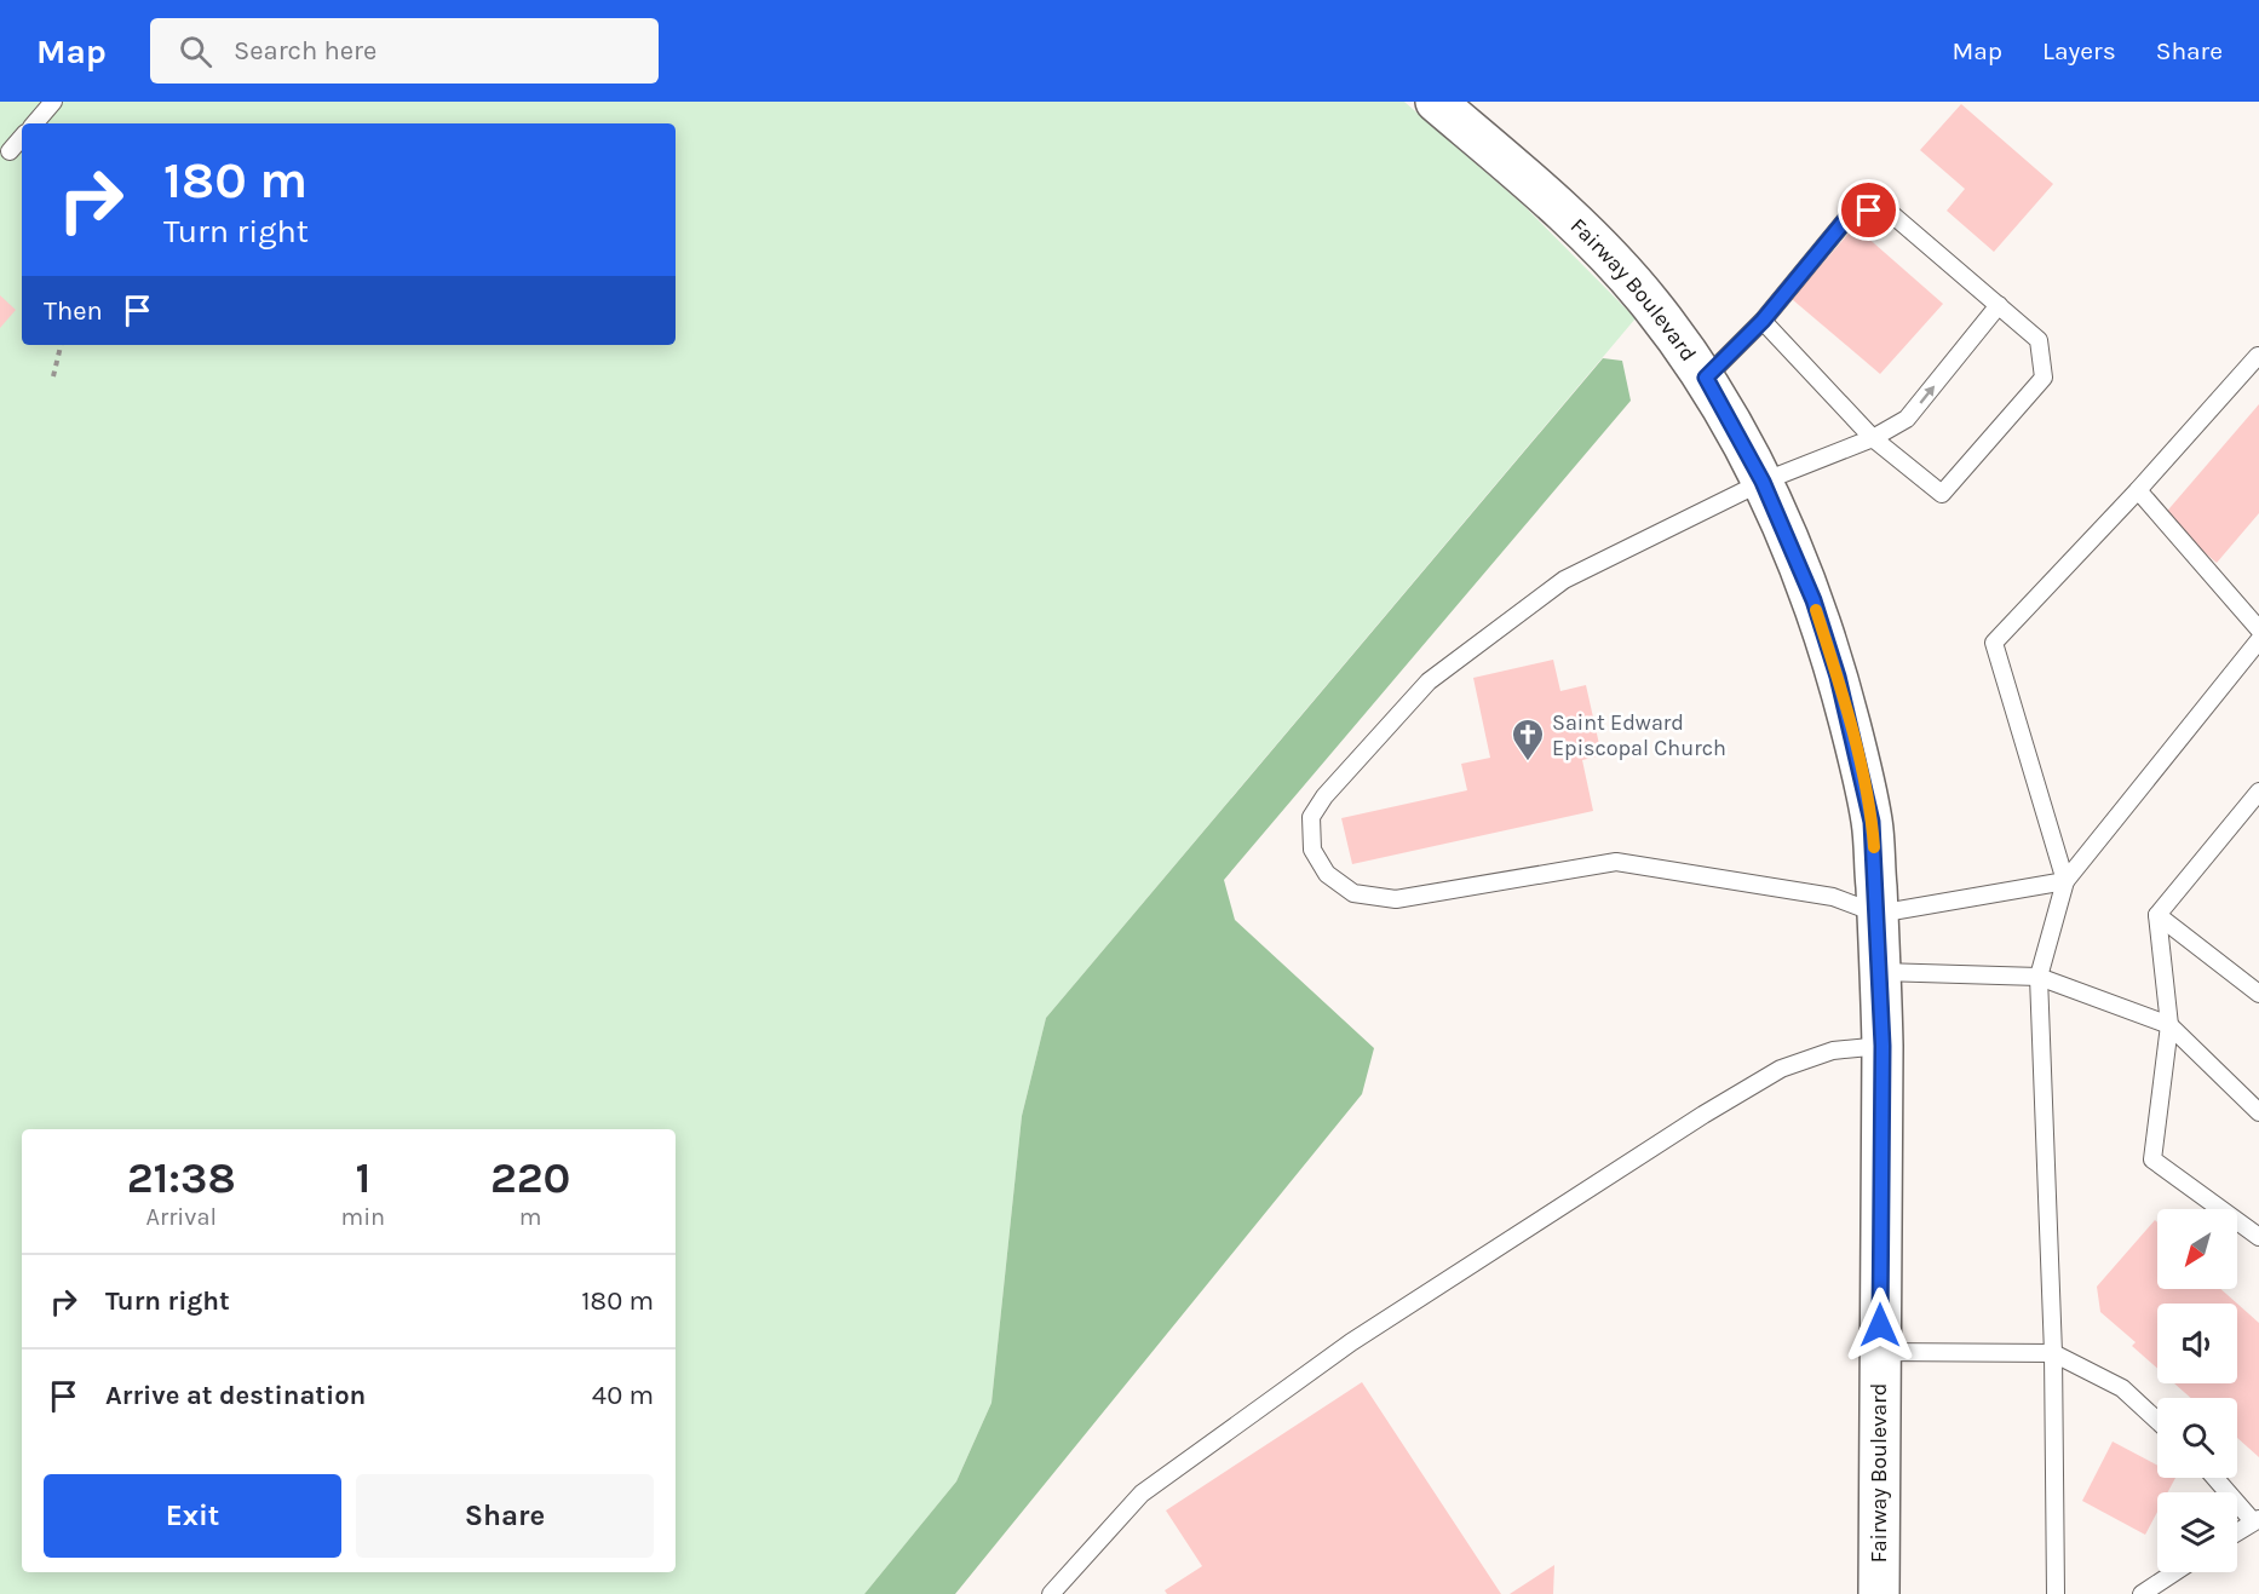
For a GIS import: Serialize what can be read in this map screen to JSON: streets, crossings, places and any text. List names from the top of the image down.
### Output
{
  "streets": {
    "street": ["Fairway Boulevard"]
  },
  "places": {
    "church": ["Saint Edward Episcopal Church"]
  },
  "north": "bottom left",
  "page": {
    "header": "Map",
    "search": "Search here",
    "nav": ["Map", "Layers", "Share"],
    "turn": ["180 m", "Turn right"],
    "then": "Then",
    "eta": [
      "21:38",
      "Arrival",
      "1",
      "min",
      "220",
      "m"
    ],
    "list": [
      {
        "name": "Turn right",
        "value": "180 m"
      },
      {
        "name": "Arrive at destination",
        "value": "40 m"
      }
    ],
    "buttons": ["Exit", "Share"]
  }
}
